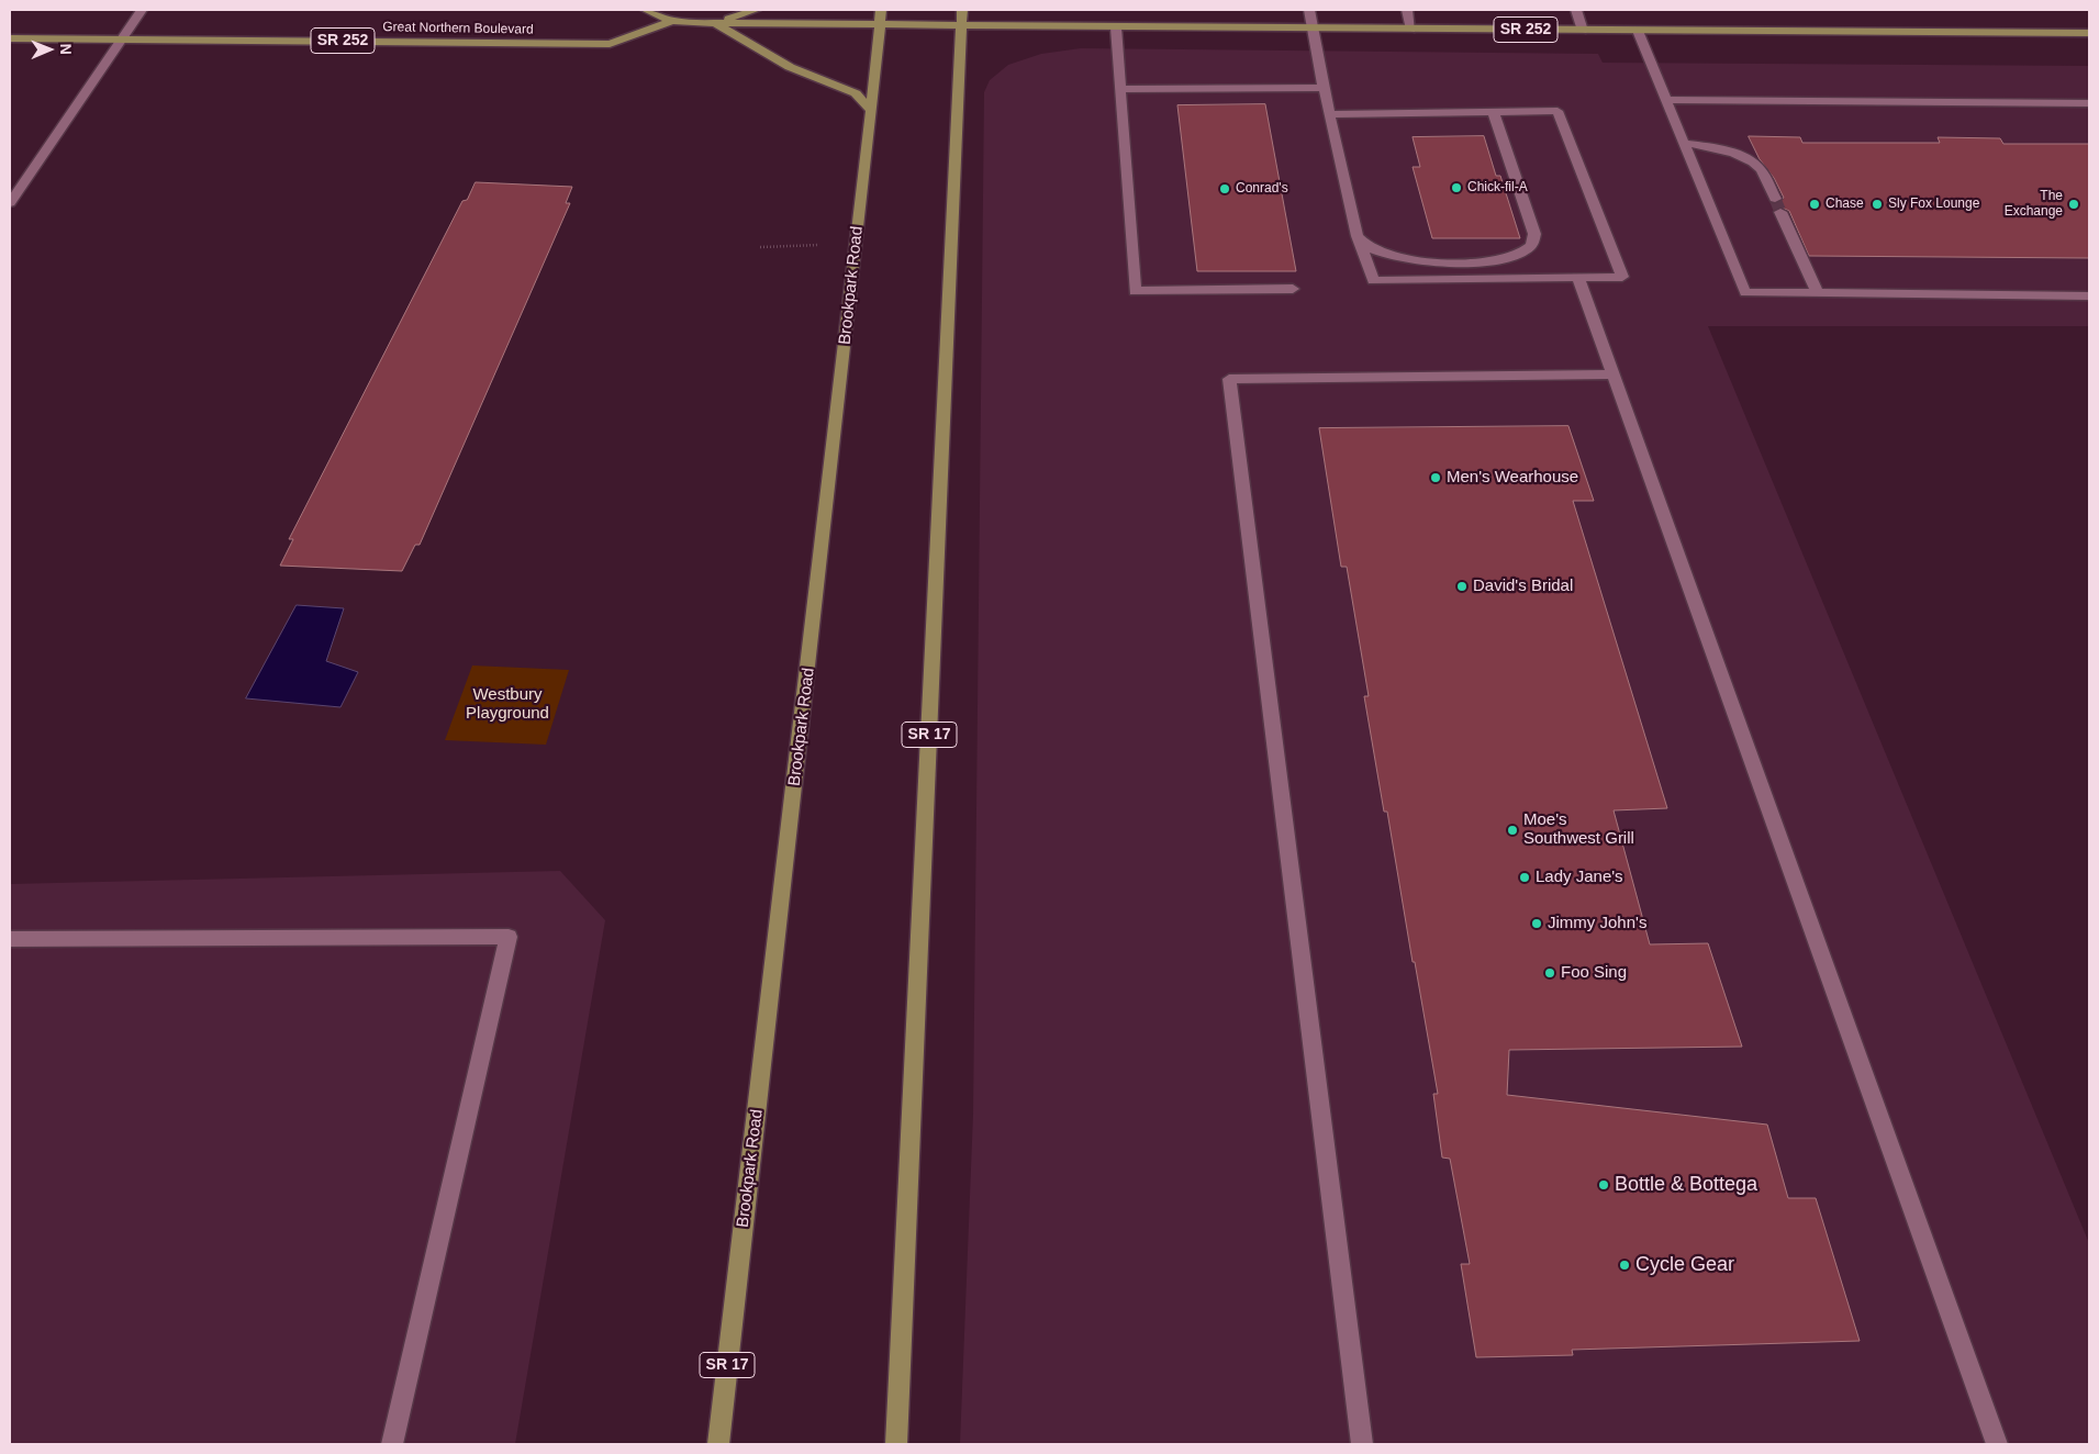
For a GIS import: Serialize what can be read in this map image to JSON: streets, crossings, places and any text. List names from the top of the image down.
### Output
{
  "streets": {
    "main road": [
      "Great Northern Boulevard",
      "SR 252",
      "Brookpark Road",
      "SR 17"
    ]
  },
  "crossings": [
    ["Great Northern Boulevard", "Brookpark Road"],
    ["Great Northern Boulevard", "SR 17"]
  ],
  "parks": ["Westbury Playground"],
  "places": [
    "Chick-fil-A",
    "Conrad's",
    "Chase",
    "Sly Fox Lounge",
    "The Exchange",
    "Men's Wearhouse",
    "David's Bridal",
    "Moe's Southwest Grill",
    "Lady Jane's",
    "Jimmy John's",
    "Foo Sing",
    "Bottle & Bottega",
    "Cycle Gear"
  ],
  "north": "right"
}
